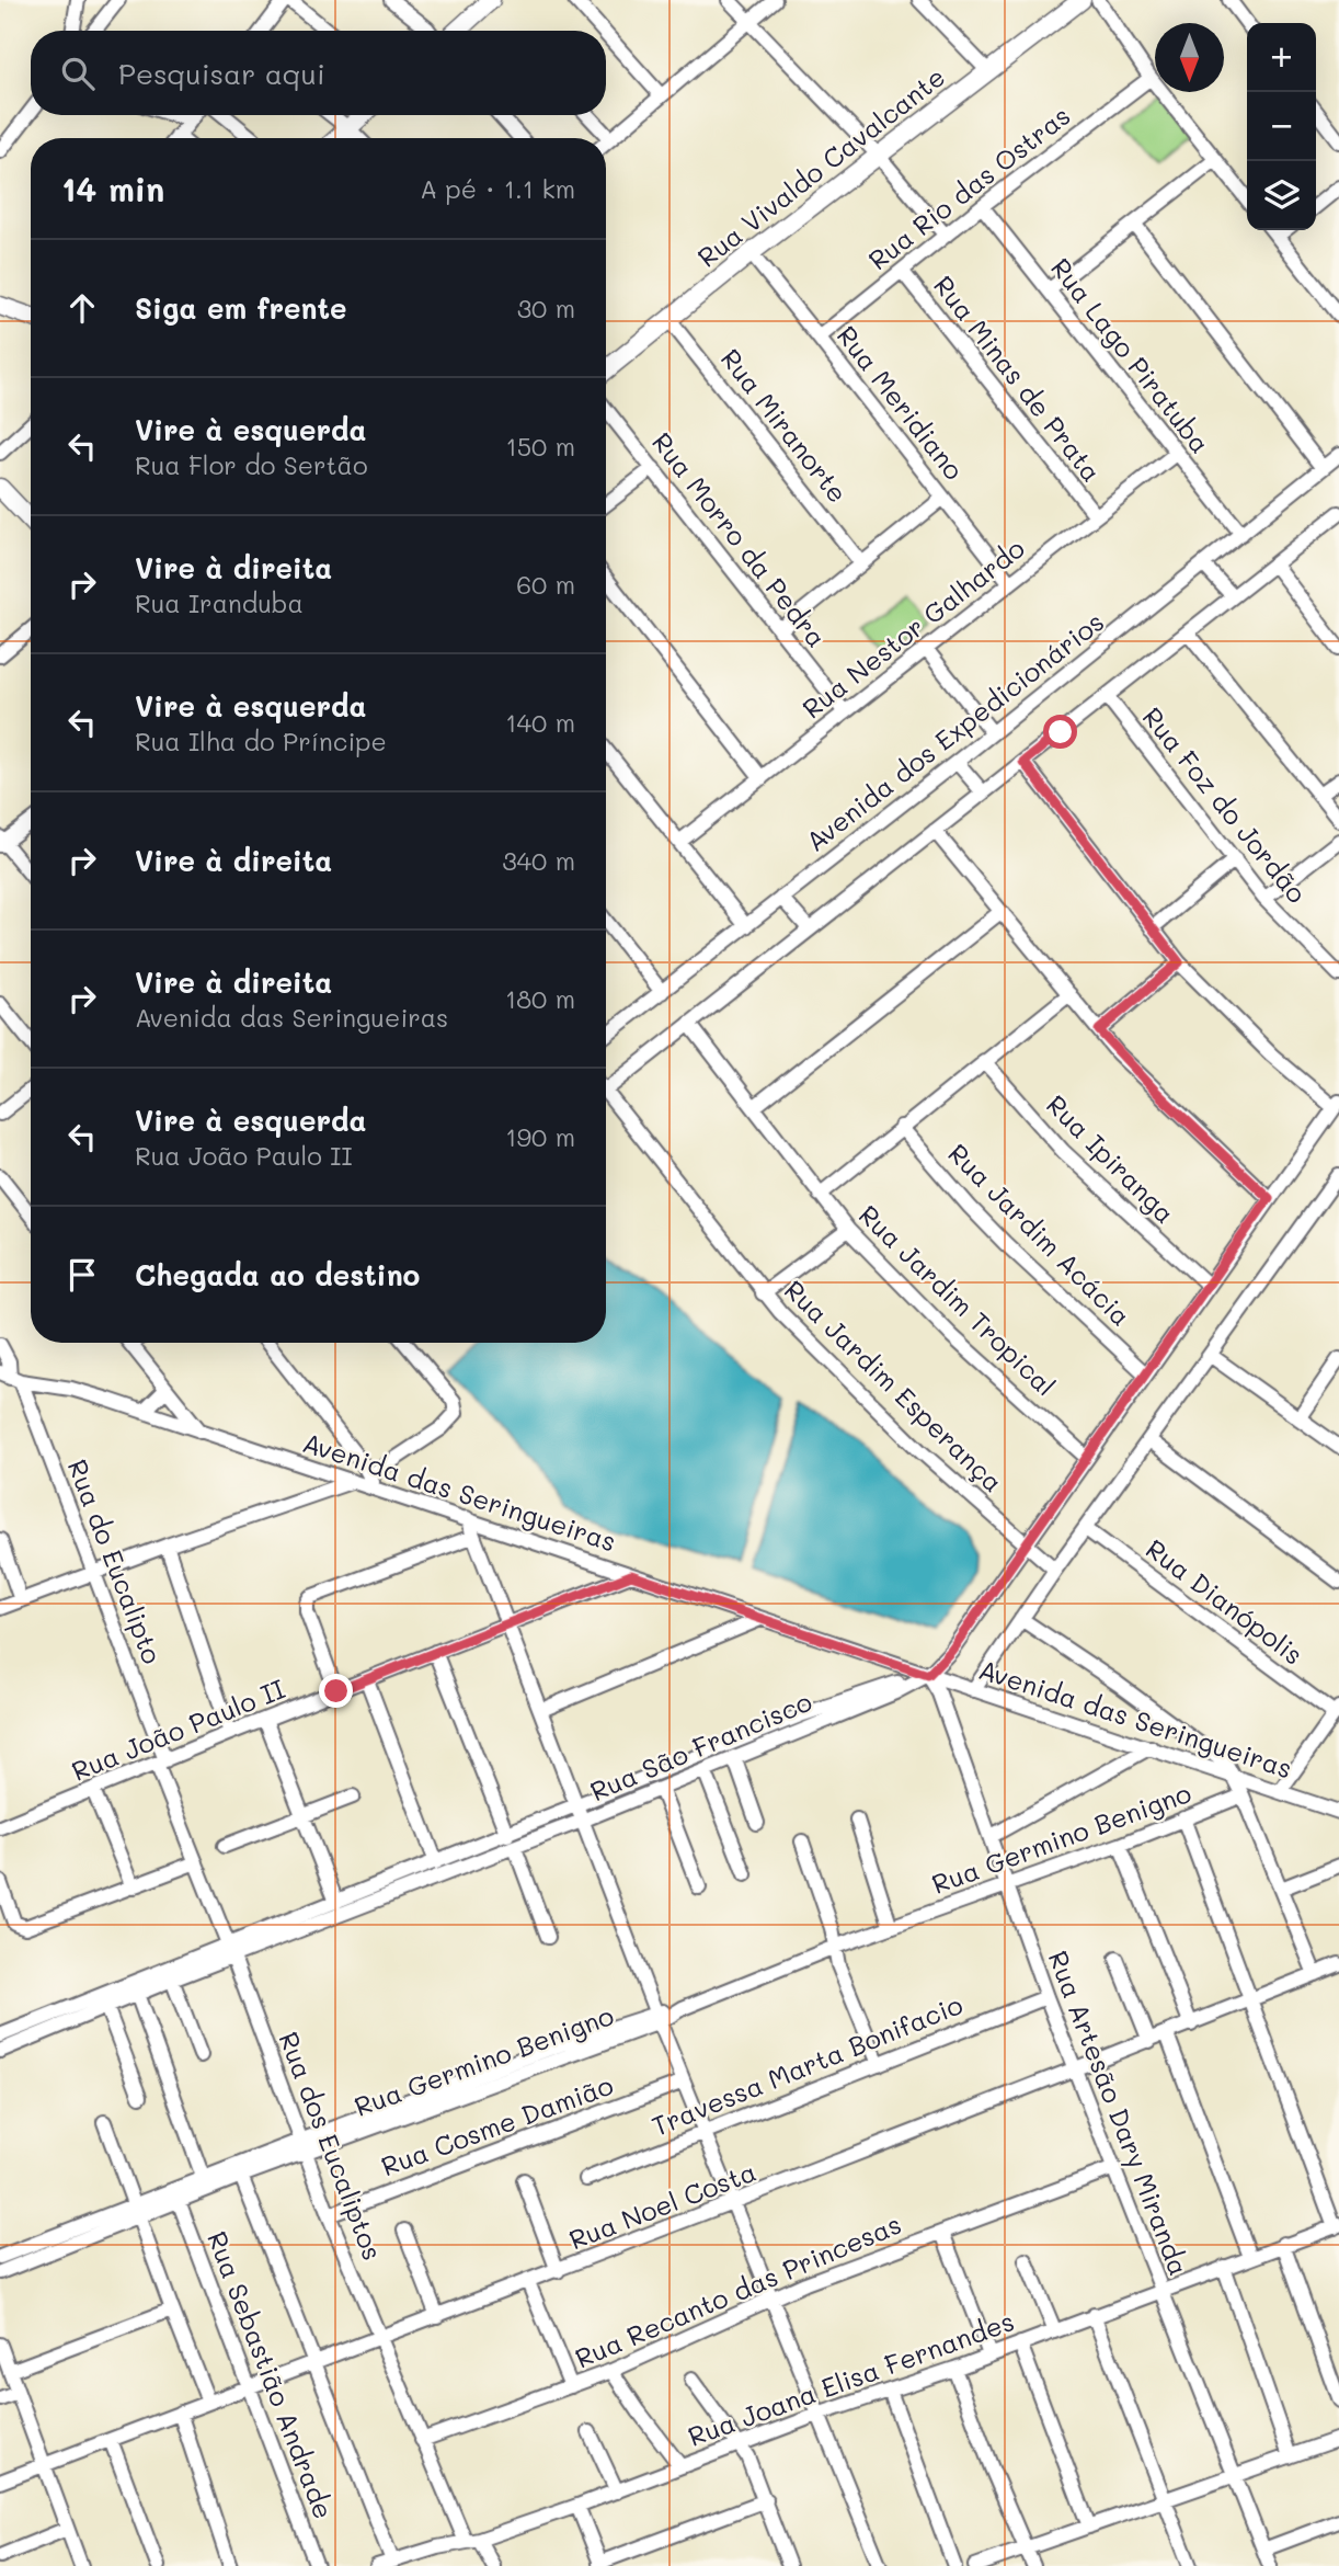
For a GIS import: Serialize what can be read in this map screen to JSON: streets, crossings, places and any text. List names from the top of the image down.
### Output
{
  "streets": {
    "main road": ["Rua Vivaldo Cavalcante"],
    "street": [
      "Rua Rio das Ostras",
      "Rua Lago Piratuba",
      "Rua Minas de Prata",
      "Rua Meridiano",
      "Rua Miranorte",
      "Rua Morro da Pedra",
      "Rua Nestor Galhardo",
      "Avenida dos Expedicionários",
      "Rua Foz do Jordão",
      "Rua Ipiranga",
      "Rua Jardim Acácia",
      "Rua Jardim Tropical",
      "Rua Jardim Esperança",
      "Avenida das Seringueiras",
      "Rua do Eucalipto",
      "Rua Dianópolis",
      "Rua João Paulo II",
      "Rua São Francisco",
      "Rua Germino Benigno",
      "Travessa Marta Bonifacio",
      "Rua Artesão Dary Miranda",
      "Rua Cosme Damião",
      "Rua dos Eucaliptos",
      "Rua Noel Costa",
      "Rua Recanto das Princesas",
      "Rua Sebastião Andrade",
      "Rua Joana Elisa Fernandes"
    ]
  },
  "crossings": [
    ["Rua Vivaldo Cavalcante", "Rua Meridiano"],
    ["Rua Vivaldo Cavalcante", "Rua Miranorte"],
    ["Rua Rio das Ostras", "Rua Lago Piratuba"],
    ["Rua Rio das Ostras", "Rua Minas de Prata"],
    ["Rua Rio das Ostras", "Rua Meridiano"],
    ["Rua Lago Piratuba", "Rua Nestor Galhardo"],
    ["Rua Lago Piratuba", "Avenida dos Expedicionários"],
    ["Rua Minas de Prata", "Rua Nestor Galhardo"],
    ["Rua Meridiano", "Rua Nestor Galhardo"],
    ["Rua Morro da Pedra", "Rua Nestor Galhardo"],
    ["Avenida das Seringueiras", "Rua do Eucalipto"],
    ["Avenida das Seringueiras", "Rua João Paulo II"],
    ["Avenida das Seringueiras", "Rua São Francisco"],
    ["Avenida das Seringueiras", "Rua Artesão Dary Miranda"],
    ["Rua do Eucalipto", "Rua João Paulo II"],
    ["Rua do Eucalipto", "Rua dos Eucaliptos"],
    ["Rua João Paulo II", "Rua dos Eucaliptos"],
    ["Rua São Francisco", "Rua Artesão Dary Miranda"],
    ["Rua São Francisco", "Rua dos Eucaliptos"],
    ["Rua Germino Benigno", "Rua Artesão Dary Miranda"],
    ["Rua Germino Benigno", "Rua dos Eucaliptos"],
    ["Rua Germino Benigno", "Rua Sebastião Andrade"],
    ["Travessa Marta Bonifacio", "Rua Artesão Dary Miranda"],
    ["Rua Artesão Dary Miranda", "Rua Noel Costa"],
    ["Rua Artesão Dary Miranda", "Rua Recanto das Princesas"],
    ["Rua Artesão Dary Miranda", "Rua Joana Elisa Fernandes"],
    ["Rua Cosme Damião", "Rua dos Eucaliptos"],
    ["Rua dos Eucaliptos", "Rua Noel Costa"],
    ["Rua dos Eucaliptos", "Rua Recanto das Princesas"],
    ["Rua dos Eucaliptos", "Rua Joana Elisa Fernandes"],
    ["Rua Noel Costa", "Rua Sebastião Andrade"]
  ],
  "north": "bottom",
  "page": {
    "map_buttons": ["+", "−"],
    "search": "Pesquisar aqui",
    "heading": ["14 min", "A pé · 1.1 km"],
    "list": [
      ["Siga em frente", "30 m"],
      ["Vire à esquerda", "Rua Flor do Sertão", "150 m"],
      ["Vire à direita", "Rua Iranduba", "60 m"],
      ["Vire à esquerda", "Rua Ilha do Príncipe", "140 m"],
      ["Vire à direita", "340 m"],
      ["Vire à direita", "Avenida das Seringueiras", "180 m"],
      ["Vire à esquerda", "Rua João Paulo II", "190 m"],
      "Chegada ao destino"
    ]
  }
}
